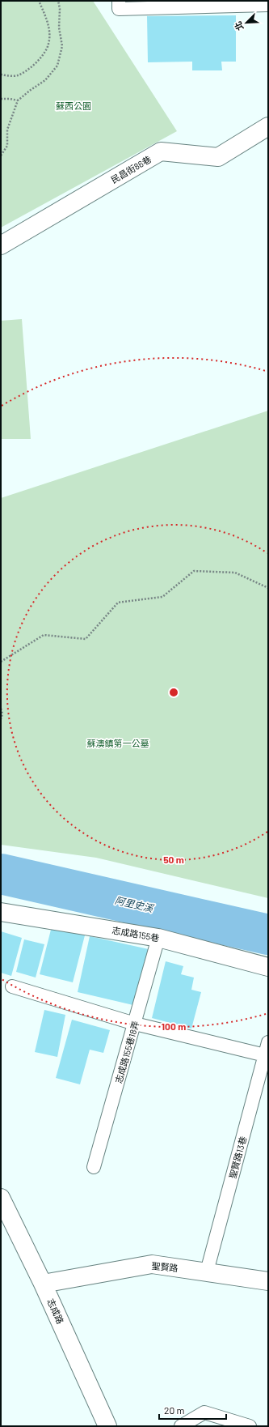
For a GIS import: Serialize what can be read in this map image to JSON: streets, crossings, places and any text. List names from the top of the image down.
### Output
{
  "streets": {
    "street": [
      "民昌街86巷",
      "志成路155巷",
      "聖賢路",
      "志成路"
    ],
    "lane": ["志成路155巷18弄", "聖賢路13巷"]
  },
  "crossings": [
    ["志成路155巷", "志成路155巷18弄"],
    ["聖賢路13巷", "聖賢路"],
    ["聖賢路", "志成路"]
  ],
  "water": ["阿里史溪"],
  "parks": ["蘇西公園", "蘇澳鎮第一公墓"],
  "scale_bar": "20 m",
  "north": "bottom left",
  "rings": ["50 m", "100 m"]
}
